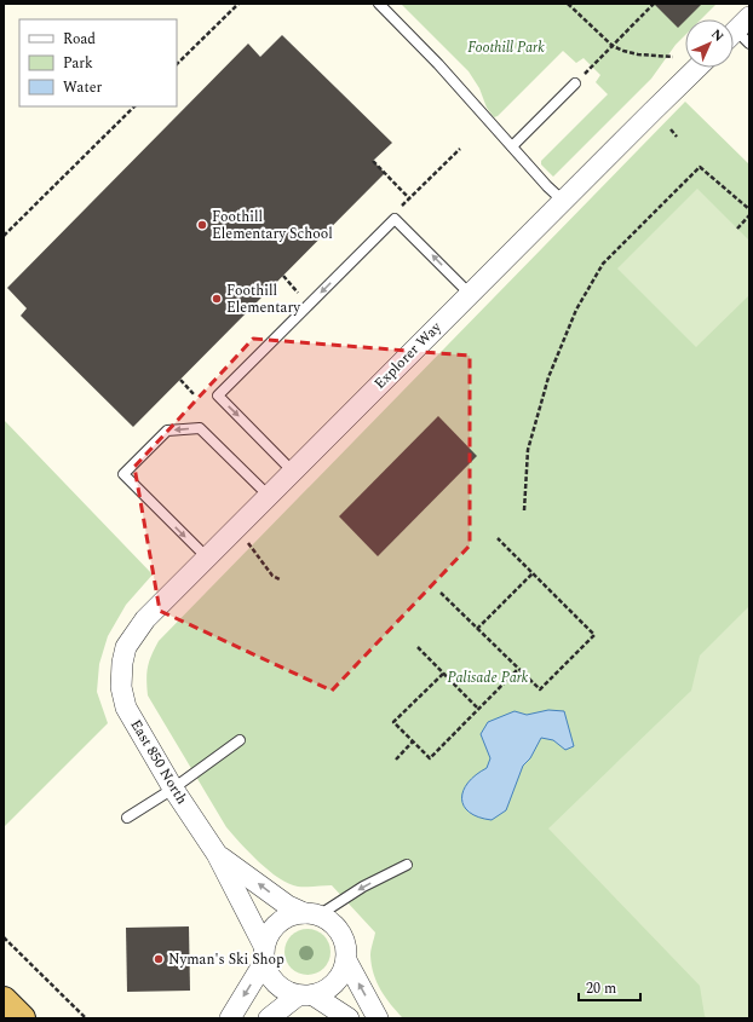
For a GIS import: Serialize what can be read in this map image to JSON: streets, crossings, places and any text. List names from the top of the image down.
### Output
{
  "streets": {
    "street": ["Explorer Way", "East 850 North"]
  },
  "crossings": [
    ["Explorer Way", "East 850 North"]
  ],
  "parks": ["Foothill Park", "Palisade Park"],
  "places": ["Foothill Elementary School", "Foothill Elementary", "Nyman's Ski Shop"],
  "legend": ["Road", "Park", "Water"],
  "scale_bar": "20 m",
  "north": "top right"
}
